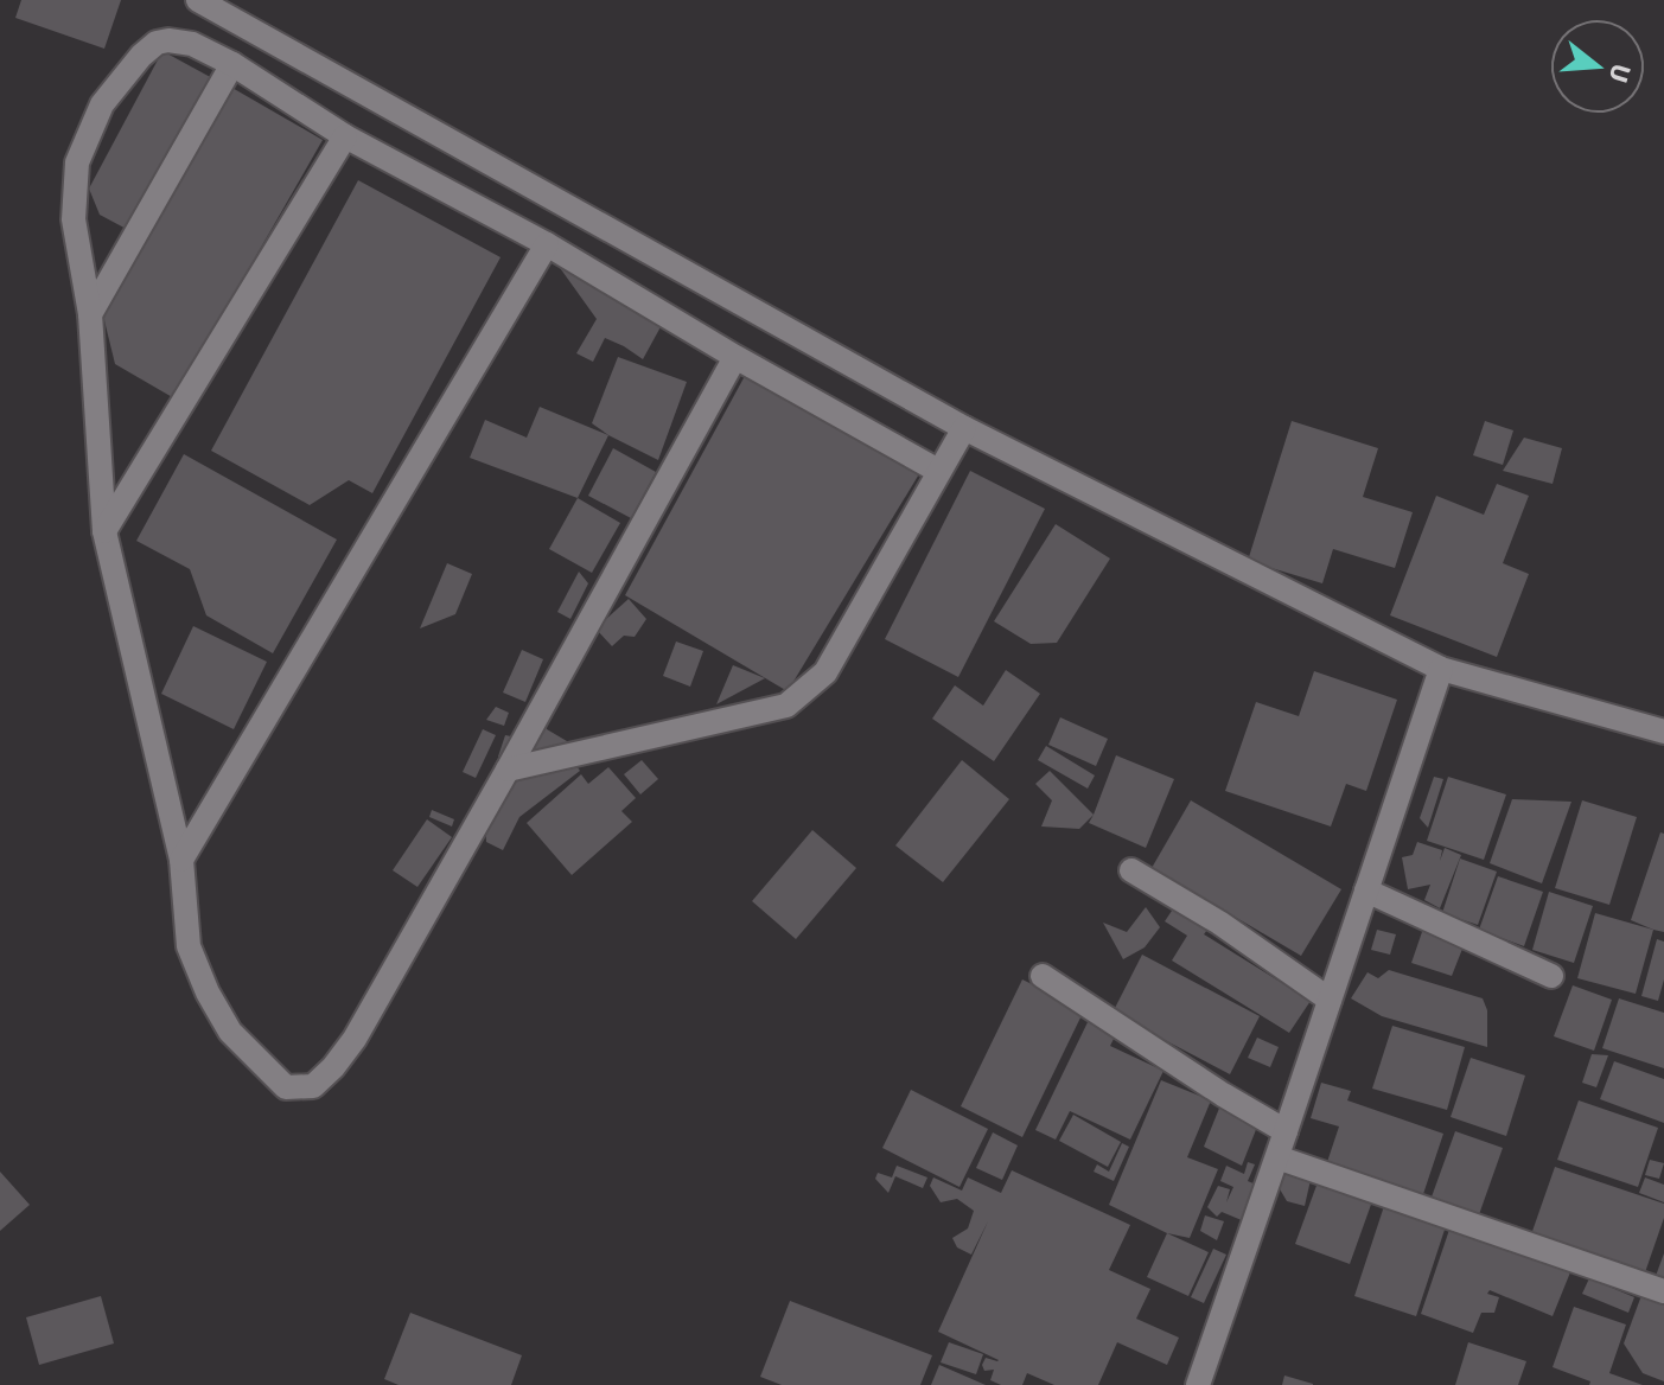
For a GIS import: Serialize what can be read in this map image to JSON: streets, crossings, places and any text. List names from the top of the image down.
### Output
{
  "north": "right"
}
